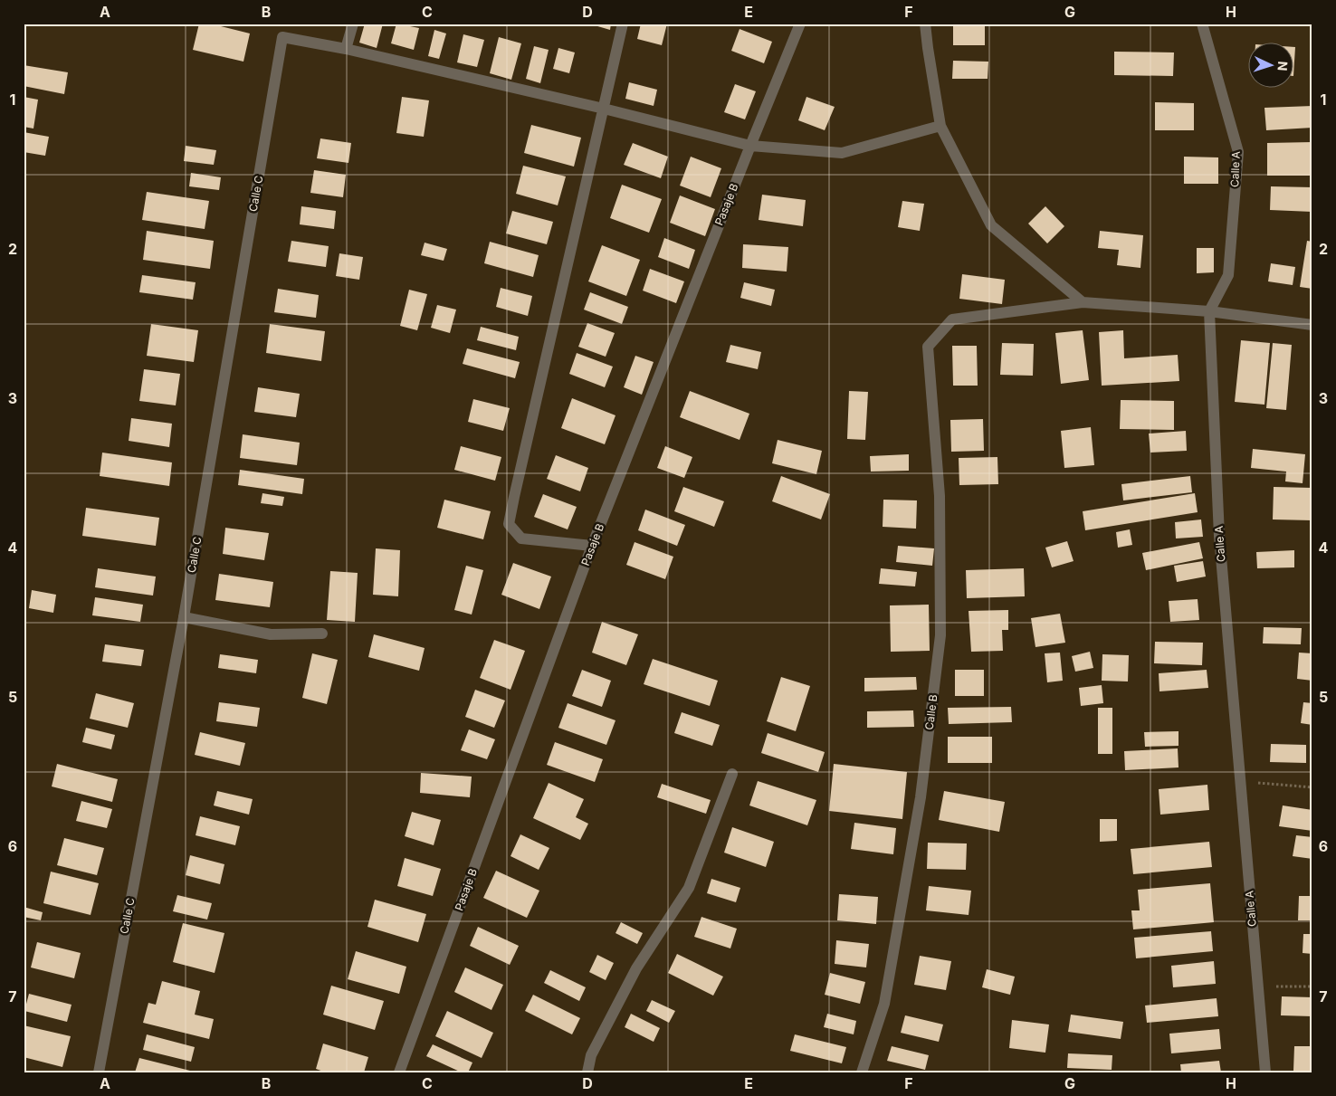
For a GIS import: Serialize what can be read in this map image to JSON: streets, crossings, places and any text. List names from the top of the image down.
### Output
{
  "streets": {
    "street": [
      "Calle A",
      "Calle C",
      "Pasaje B",
      "Calle B"
    ]
  },
  "north": "right",
  "grid": {
    "columns": [
      "A",
      "B",
      "C",
      "D",
      "E",
      "F",
      "G",
      "H"
    ],
    "rows": [
      "1",
      "2",
      "3",
      "4",
      "5",
      "6",
      "7"
    ]
  }
}
